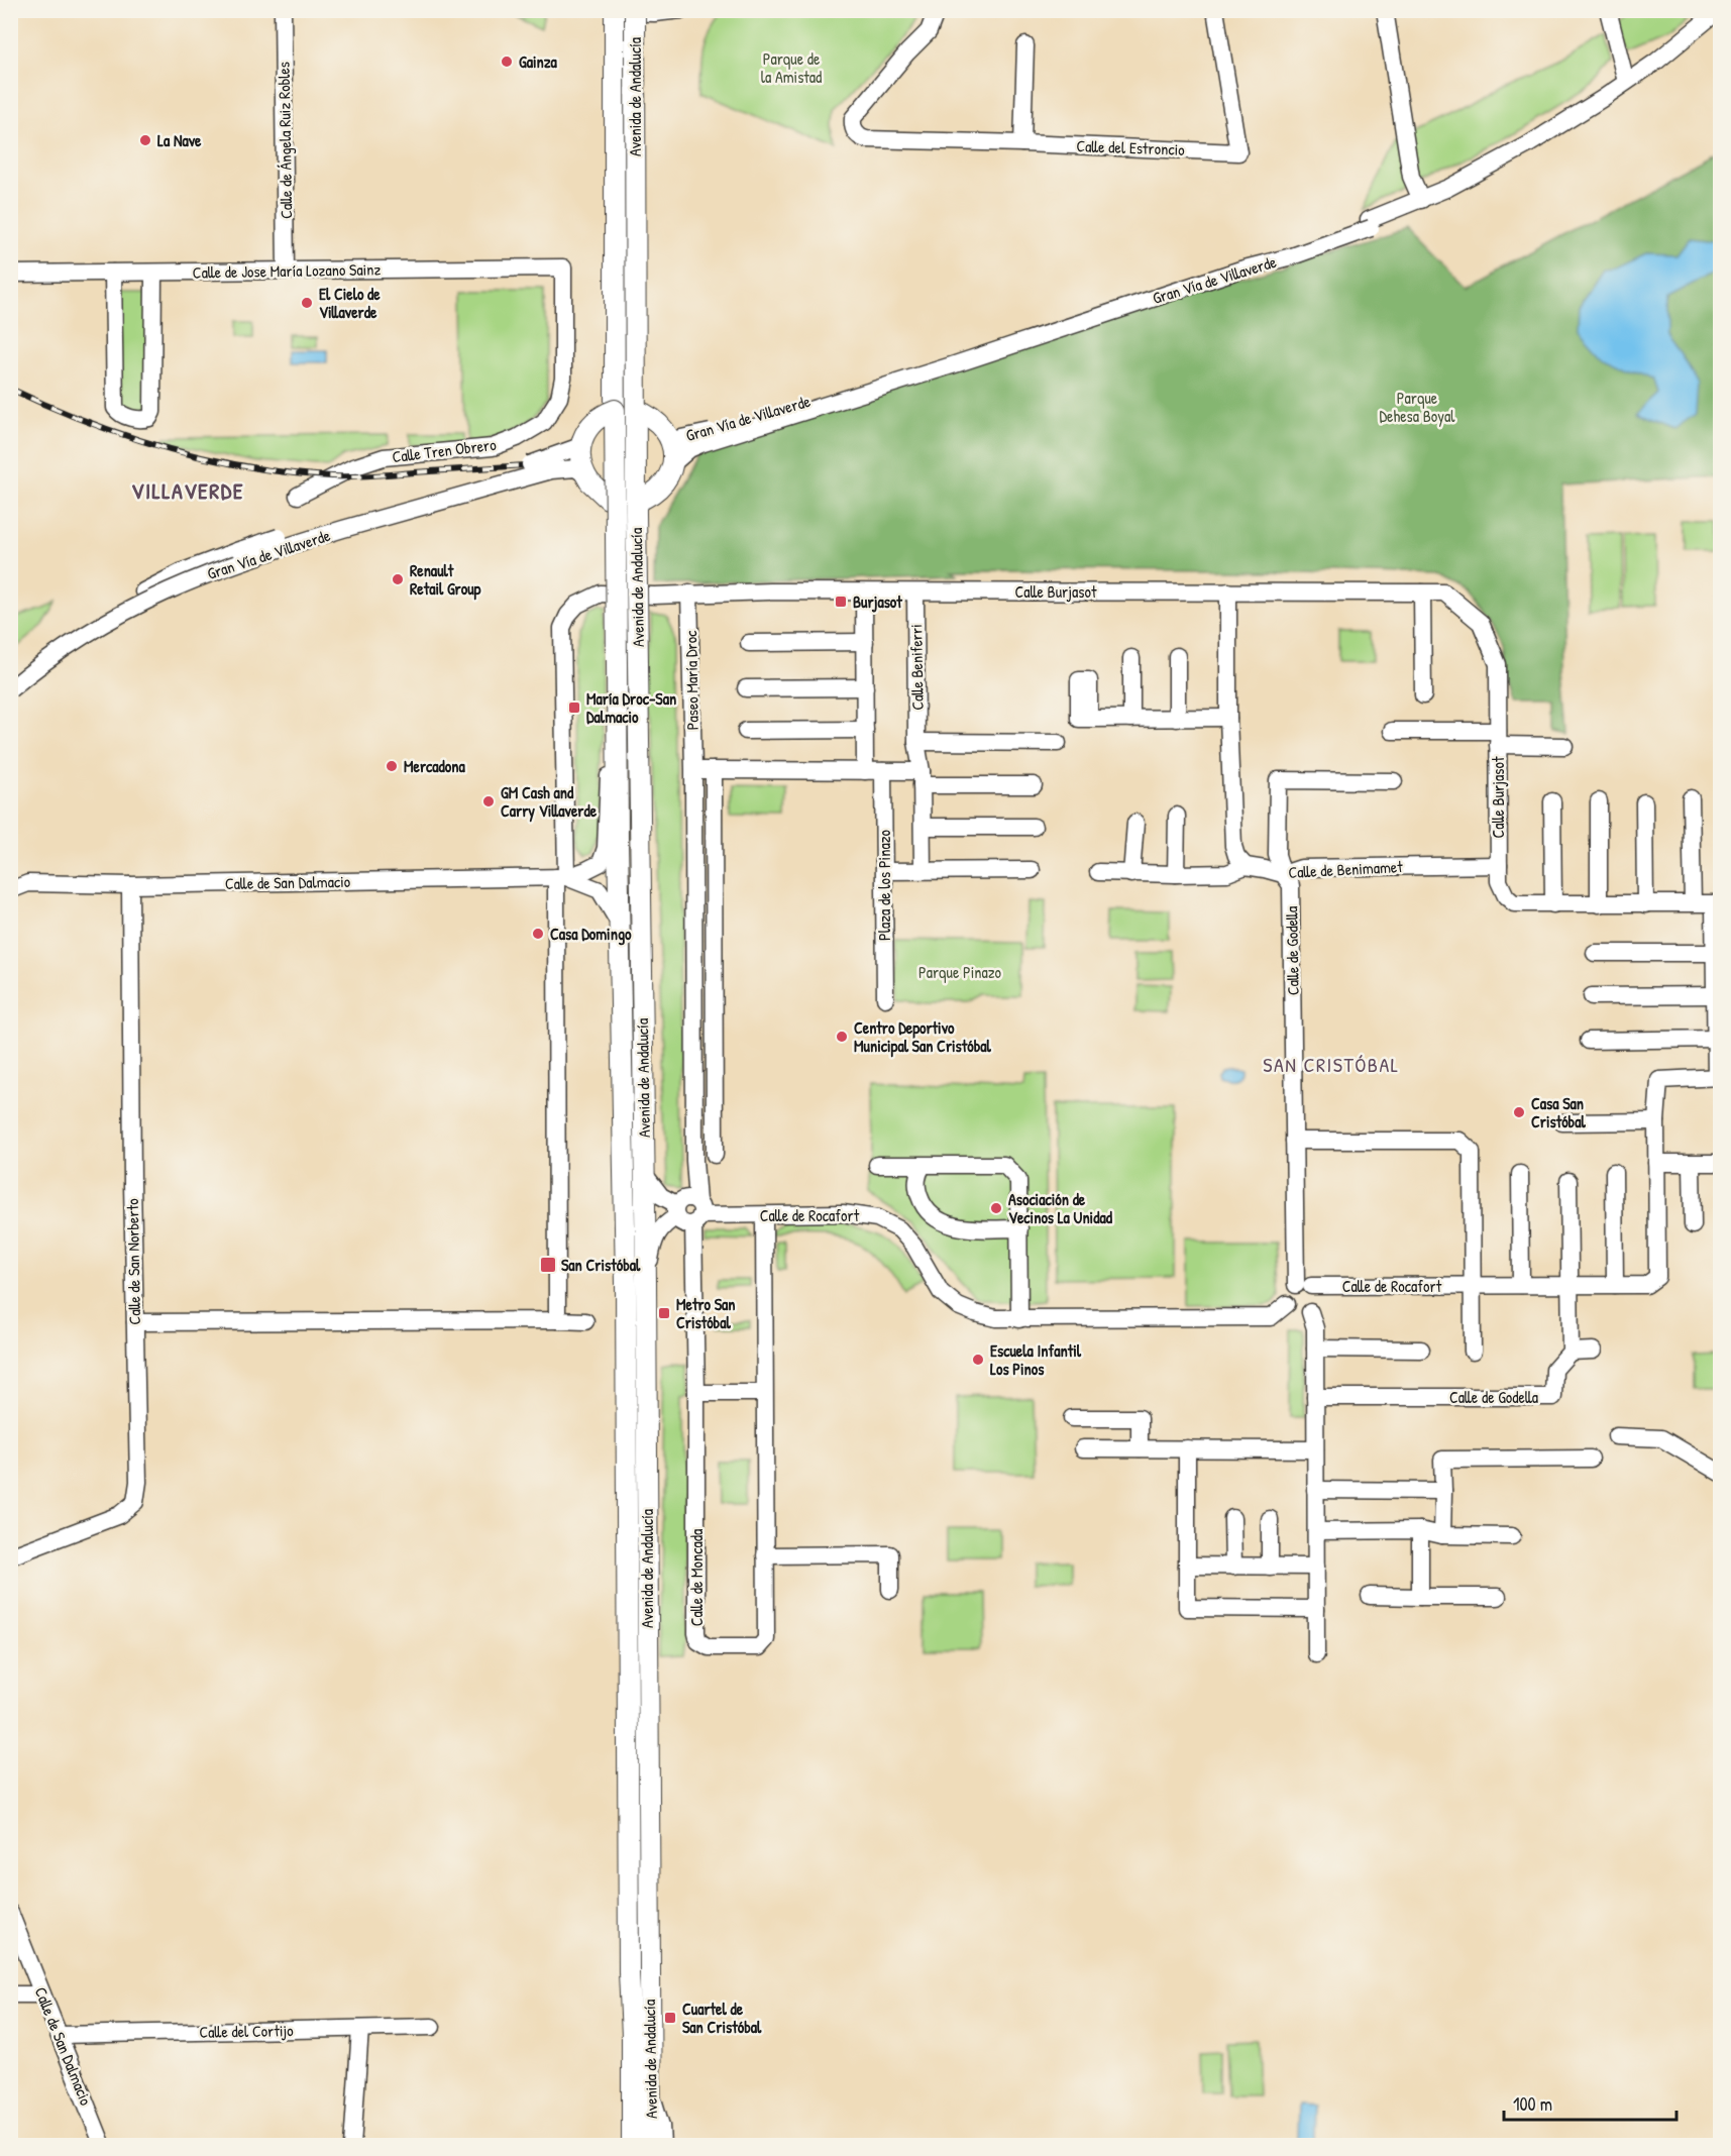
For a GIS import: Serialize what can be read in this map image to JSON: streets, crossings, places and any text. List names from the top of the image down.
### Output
{
  "streets": {
    "main road": ["Avenida de Andalucía"],
    "street": [
      "Calle de Ángela Ruiz Robles",
      "Calle del Estroncio",
      "Calle de Jose María Lozano Sainz",
      "Gran Vía de Villaverde",
      "Calle Tren Obrero",
      "Calle Burjasot",
      "Calle Beniferri",
      "Paseo María Droc",
      "Calle de Benimamet",
      "Calle de San Dalmacio",
      "Plaza de los Pinazo",
      "Calle de Godella",
      "Calle de Rocafort",
      "Calle de San Norberto",
      "Calle de Moncada",
      "Calle del Cortijo"
    ]
  },
  "crossings": [
    ["Avenida de Andalucía", "Calle de San Dalmacio"],
    ["Calle de Ángela Ruiz Robles", "Calle de Jose María Lozano Sainz"],
    ["Calle de Jose María Lozano Sainz", "Calle Tren Obrero"],
    ["Calle Burjasot", "Calle Beniferri"],
    ["Calle Burjasot", "Paseo María Droc"],
    ["Calle Burjasot", "Calle de Benimamet"],
    ["Paseo María Droc", "Calle de Rocafort"],
    ["Paseo María Droc", "Calle de Moncada"],
    ["Calle de Benimamet", "Calle de Godella"],
    ["Calle de San Dalmacio", "Calle de San Norberto"],
    ["Calle de San Dalmacio", "Calle del Cortijo"],
    ["Calle de Godella", "Calle de Rocafort"],
    ["Calle de Rocafort", "Calle de Moncada"]
  ],
  "districts": ["VILLAVERDE", "SAN CRISTÓBAL"],
  "parks": ["Parque de la Amistad", "Parque Dehesa Boyal", "Parque Pinazo"],
  "places": {
    "other": [
      "Gainza",
      "La Nave",
      "El Cielo de Villaverde",
      "Renault Retail Group",
      "Mercadona",
      "GM Cash and Carry Villaverde",
      "Casa Domingo",
      "Centro Deportivo Municipal San Cristóbal",
      "Casa San Cristóbal",
      "Asociación de Vecinos La Unidad",
      "Escuela Infantil Los Pinos"
    ],
    "transit": [
      "Burjasot",
      "María Droc-San Dalmacio",
      "San Cristóbal",
      "Metro San Cristóbal",
      "Cuartel de San Cristóbal"
    ]
  },
  "scale_bar": "100 m"
}
